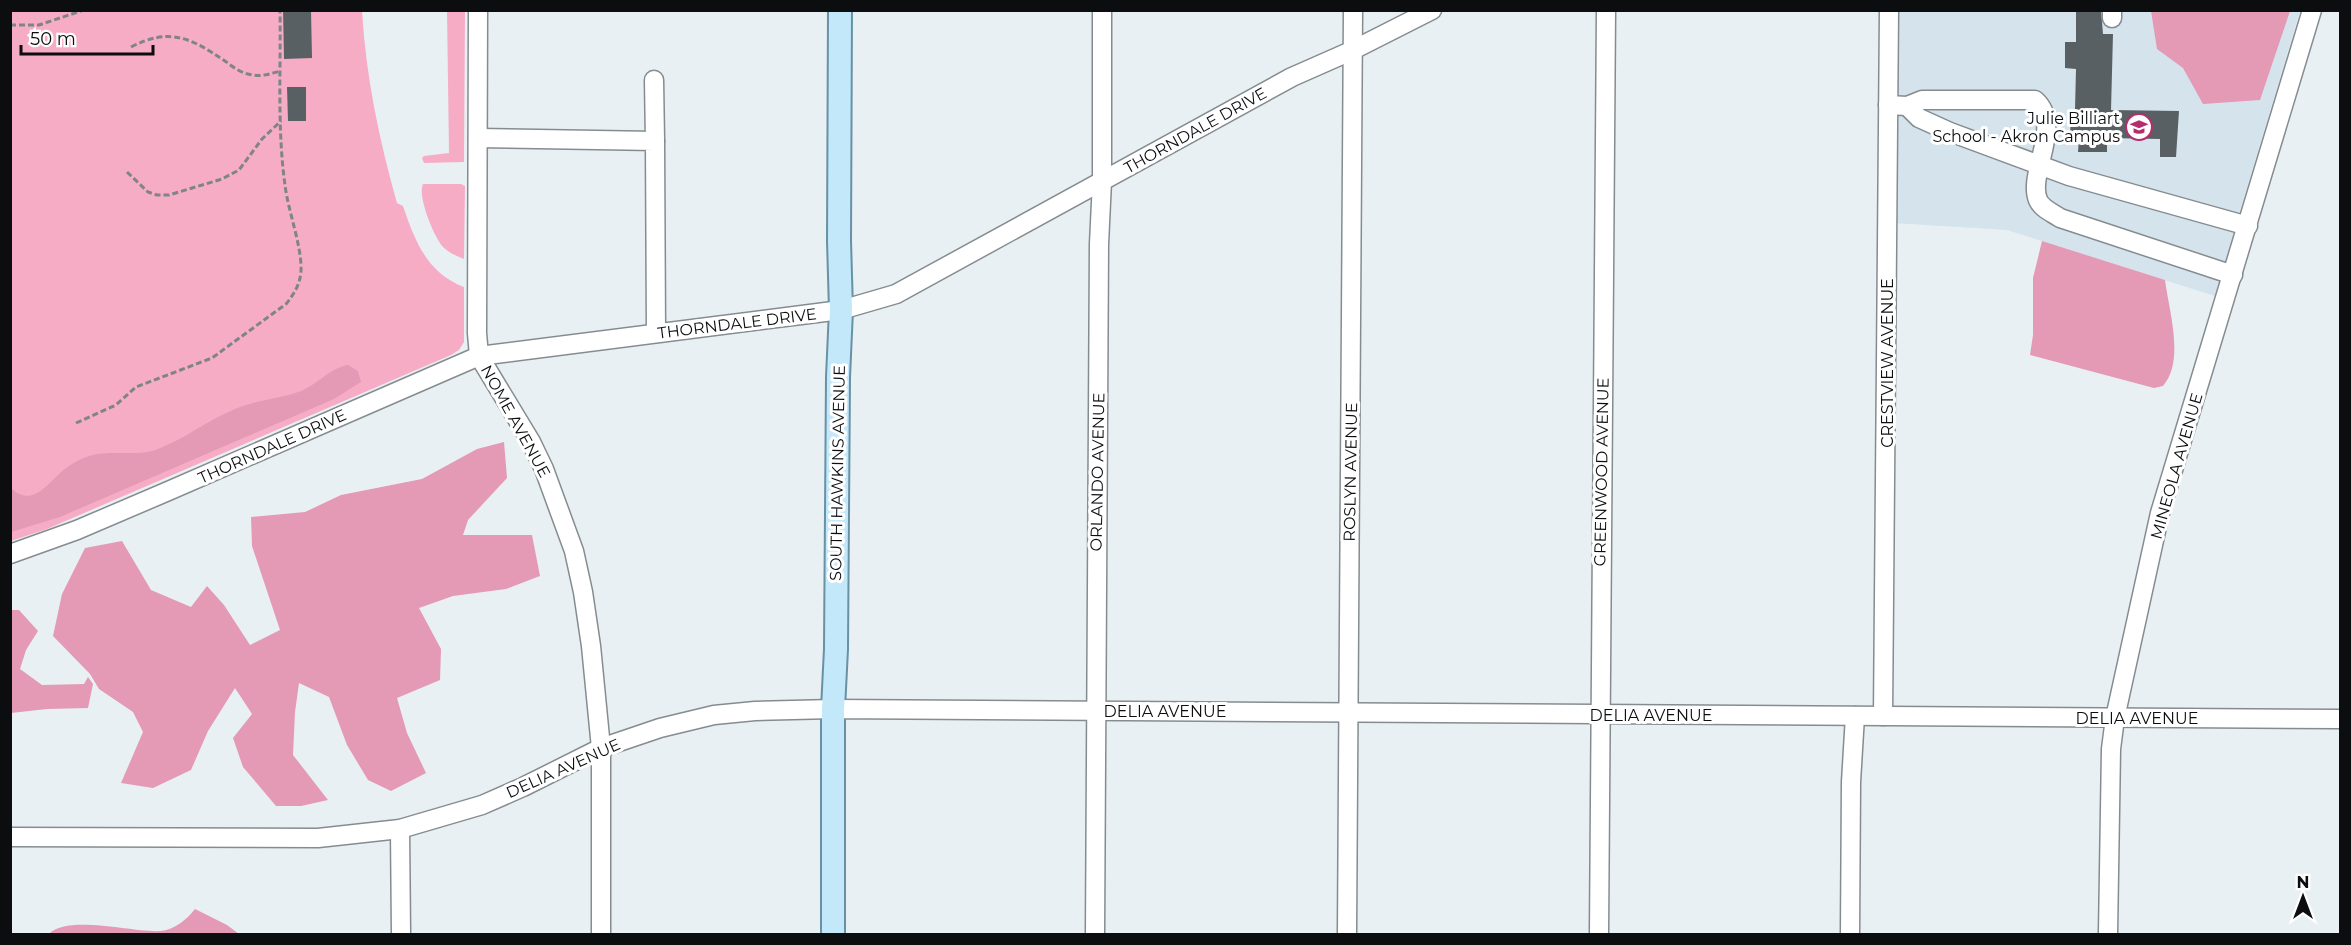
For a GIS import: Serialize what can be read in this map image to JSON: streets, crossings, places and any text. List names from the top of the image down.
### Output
{
  "streets": {
    "main road": ["SOUTH HAWKINS AVENUE"],
    "street": [
      "THORNDALE DRIVE",
      "CRESTVIEW AVENUE",
      "NOME AVENUE",
      "MINEOLA AVENUE",
      "ORLANDO AVENUE",
      "ROSLYN AVENUE",
      "GREENWOOD AVENUE",
      "DELIA AVENUE"
    ]
  },
  "crossings": [
    ["THORNDALE DRIVE", "NOME AVENUE"],
    ["THORNDALE DRIVE", "ORLANDO AVENUE"],
    ["THORNDALE DRIVE", "ROSLYN AVENUE"],
    ["THORNDALE DRIVE", "SOUTH HAWKINS AVENUE"],
    ["CRESTVIEW AVENUE", "DELIA AVENUE"],
    ["NOME AVENUE", "DELIA AVENUE"],
    ["MINEOLA AVENUE", "DELIA AVENUE"],
    ["ORLANDO AVENUE", "DELIA AVENUE"],
    ["ROSLYN AVENUE", "DELIA AVENUE"],
    ["GREENWOOD AVENUE", "DELIA AVENUE"],
    ["SOUTH HAWKINS AVENUE", "DELIA AVENUE"]
  ],
  "places": {
    "school or university": ["Julie Billiart School - Akron Campus"]
  },
  "scale_bar": "50 m",
  "north": "top"
}
